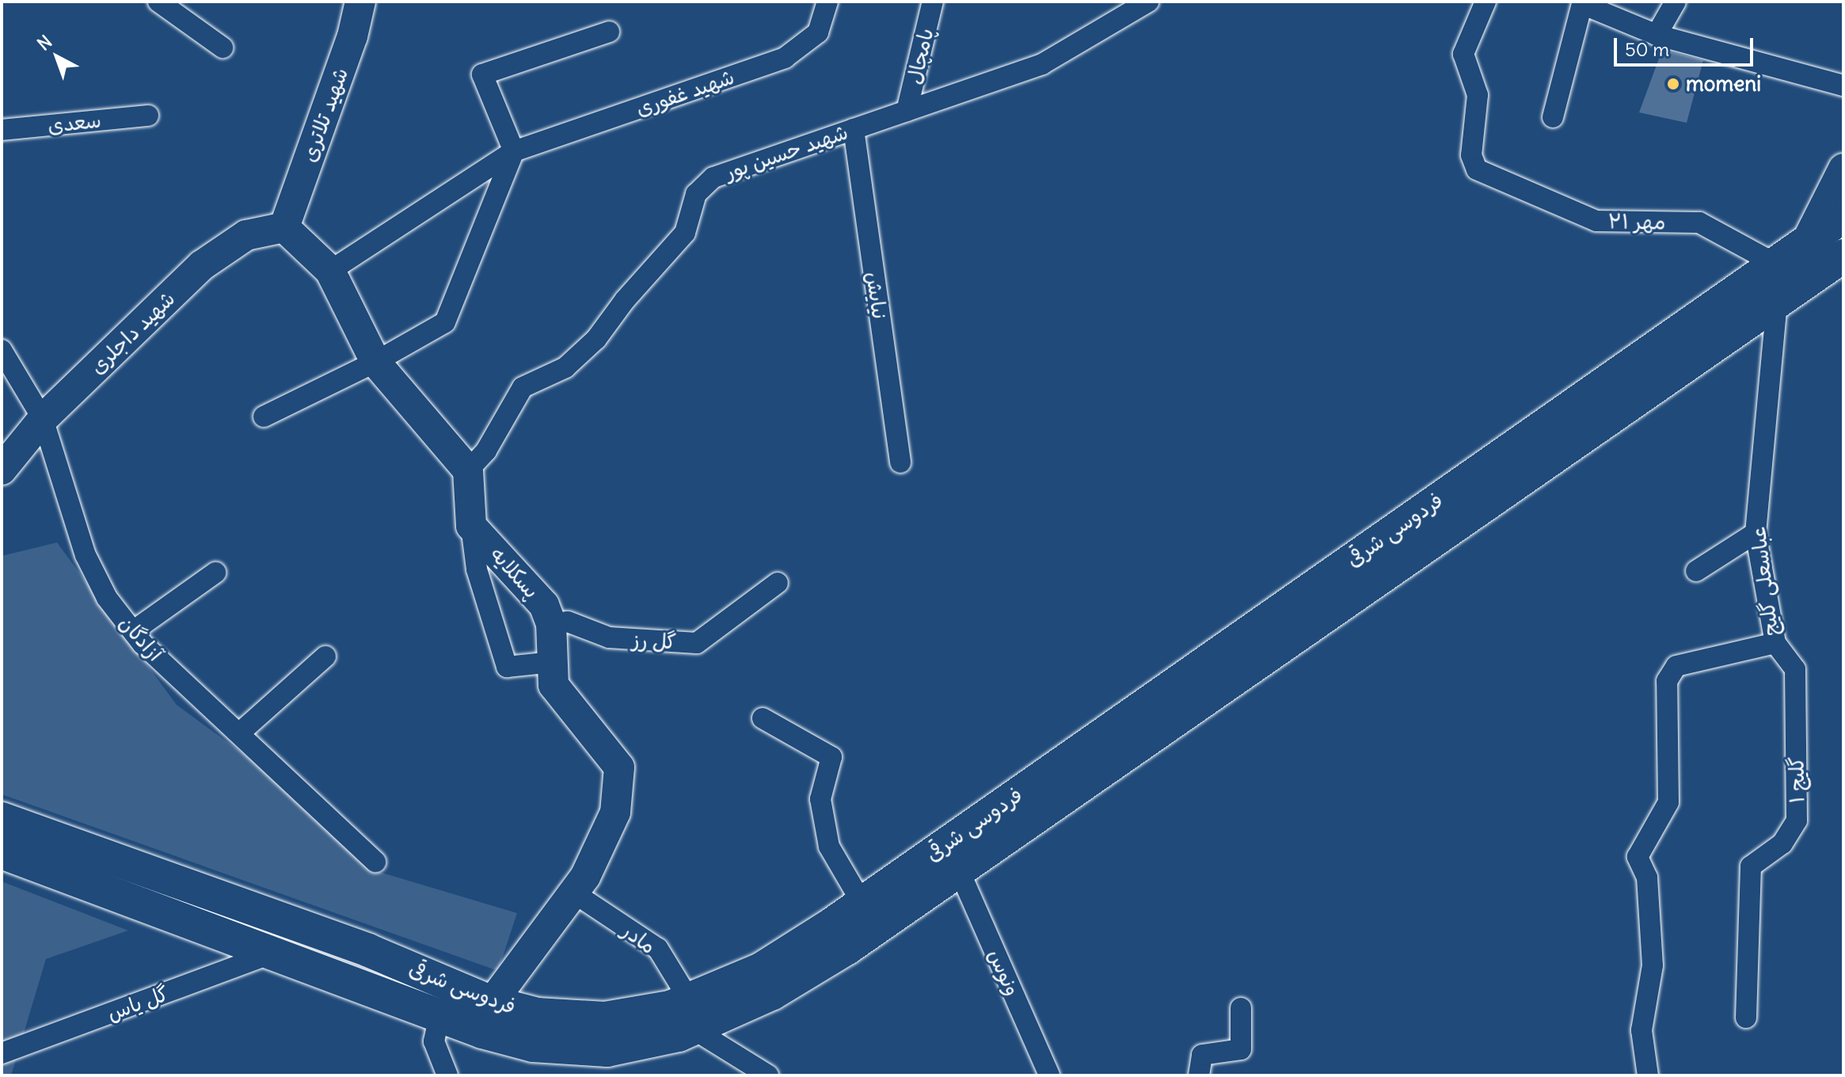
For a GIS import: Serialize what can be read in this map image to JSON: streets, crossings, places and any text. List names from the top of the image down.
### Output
{
  "streets": {
    "main road": ["فردوسی شرقی"],
    "street": [
      "پامچال",
      "شهید غفوری",
      "شهید تلاتری",
      "سعدی",
      "شهید حسین پور",
      "مهر ۲۱",
      "نیایش",
      "شهید داجلری",
      "پسکلایه",
      "عباسعلی گلیج",
      "آزادگان",
      "گل رز",
      "گلیج ۱",
      "مادر",
      "ونوس",
      "گل یاس"
    ]
  },
  "crossings": [
    ["پامچال", "شهید حسین پور"],
    ["شهید تلاتری", "شهید داجلری"],
    ["شهید حسین پور", "نیایش"],
    ["مهر ۲۱", "فردوسی شرقی"],
    ["شهید داجلری", "آزادگان"],
    ["فردوسی شرقی", "پسکلایه"],
    ["فردوسی شرقی", "عباسعلی گلیج"],
    ["فردوسی شرقی", "مادر"],
    ["فردوسی شرقی", "ونوس"],
    ["فردوسی شرقی", "گل یاس"],
    ["پسکلایه", "گل رز"],
    ["پسکلایه", "مادر"],
    ["عباسعلی گلیج", "گلیج ۱"]
  ],
  "places": ["momeni"],
  "scale_bar": "50 m",
  "north": "top left"
}
